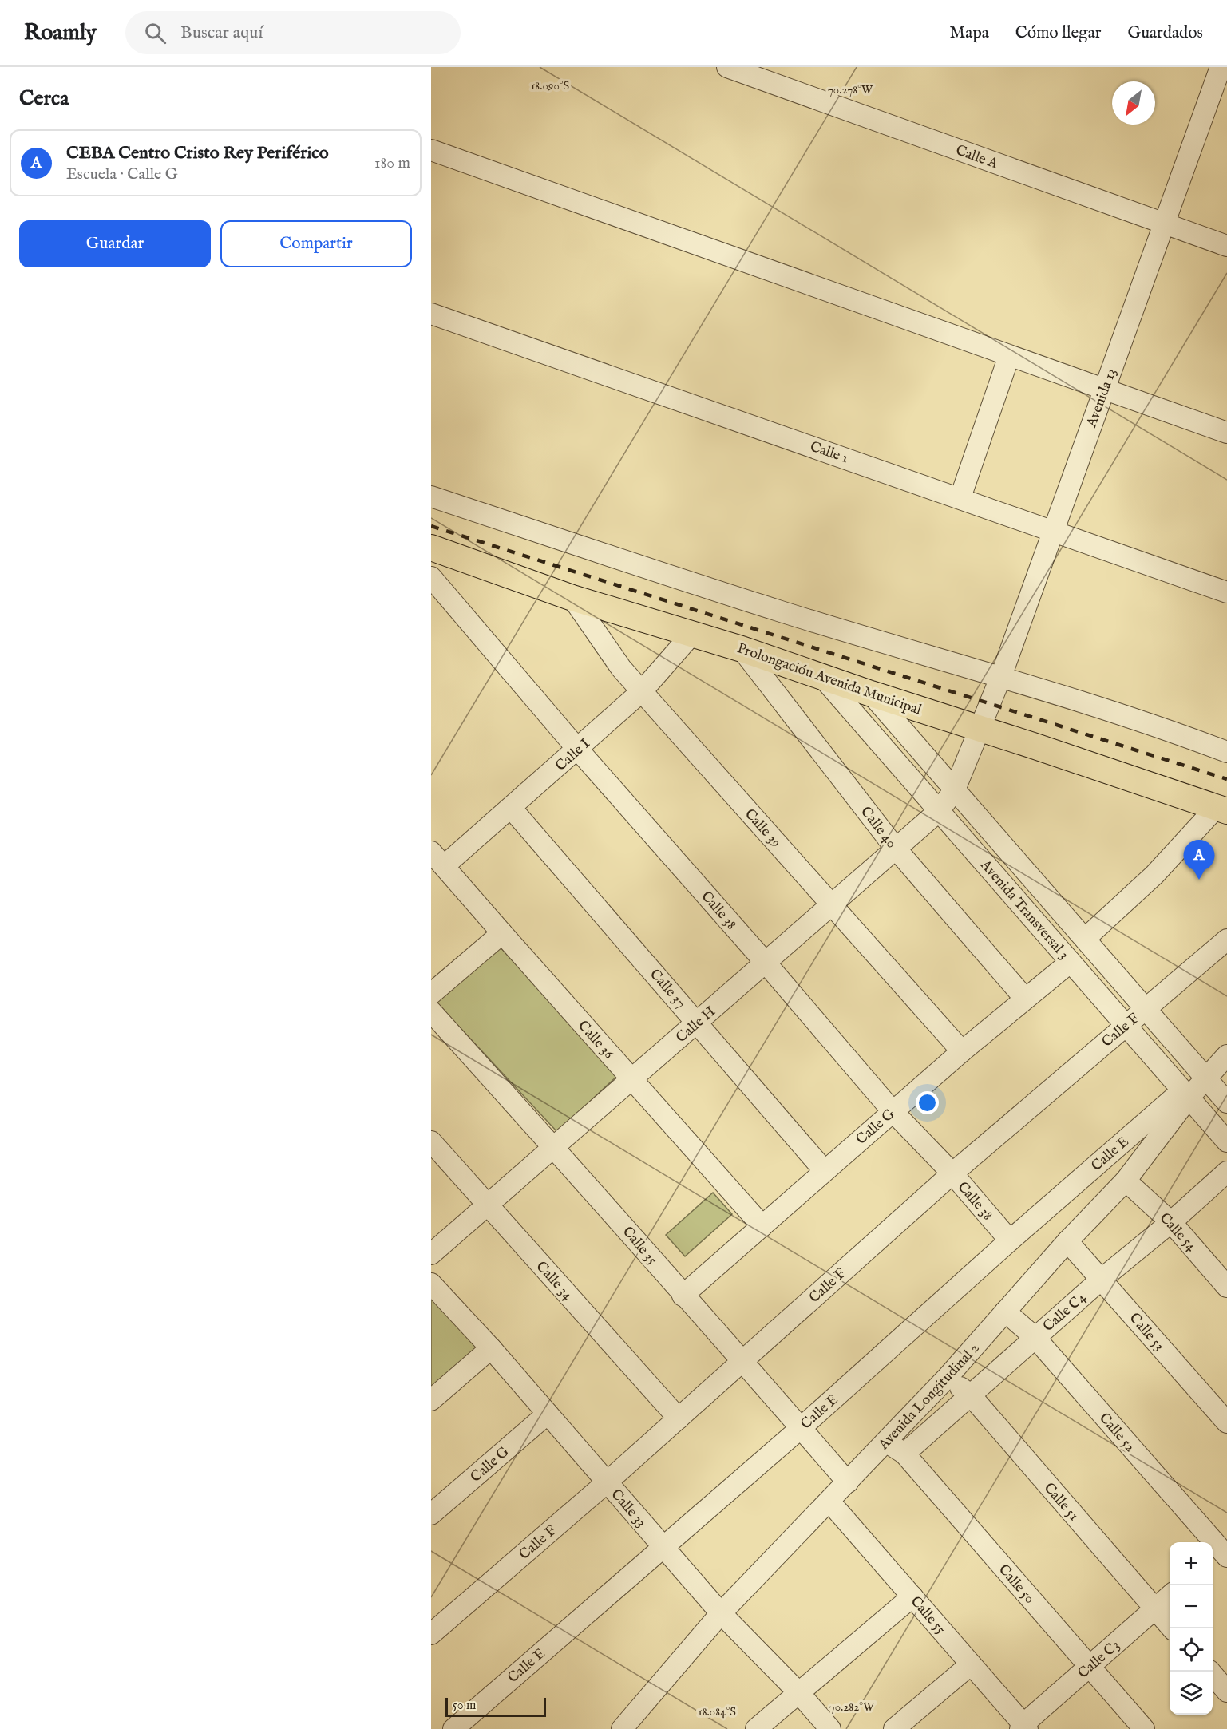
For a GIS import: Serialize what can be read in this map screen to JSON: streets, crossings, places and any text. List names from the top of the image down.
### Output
{
  "streets": {
    "main road": ["Prolongación Avenida Municipal"],
    "street": [
      "Calle A",
      "Avenida 13",
      "Calle 1",
      "Calle I",
      "Calle 40",
      "Calle 39",
      "Avenida Transversal 3",
      "Calle 38",
      "Calle 37",
      "Calle H",
      "Calle F",
      "Calle 36",
      "Calle G",
      "Calle E",
      "Calle 54",
      "Calle 35",
      "Calle 34",
      "Calle C4",
      "Calle 53",
      "Avenida Longitudinal 2",
      "Calle 52",
      "Calle 51",
      "Calle 33",
      "Calle 50",
      "Calle 55",
      "Calle C3"
    ]
  },
  "crossings": [
    ["Calle A", "Avenida 13"],
    ["Avenida 13", "Calle 1"],
    ["Avenida 13", "Prolongación Avenida Municipal"],
    ["Avenida 13", "Avenida Transversal 3"],
    ["Avenida 13", "Calle H"],
    ["Prolongación Avenida Municipal", "Calle I"],
    ["Prolongación Avenida Municipal", "Calle 40"],
    ["Prolongación Avenida Municipal", "Calle 39"],
    ["Prolongación Avenida Municipal", "Avenida Transversal 3"],
    ["Calle I", "Calle 39"],
    ["Calle I", "Calle 38"],
    ["Calle I", "Calle 37"],
    ["Calle I", "Calle 36"],
    ["Calle 40", "Calle H"],
    ["Calle 40", "Calle G"],
    ["Calle 39", "Calle H"],
    ["Calle 39", "Calle G"],
    ["Avenida Transversal 3", "Calle H"],
    ["Avenida Transversal 3", "Calle F"],
    ["Avenida Transversal 3", "Calle G"],
    ["Avenida Transversal 3", "Calle E"],
    ["Avenida Transversal 3", "Avenida Longitudinal 2"],
    ["Calle 38", "Calle H"],
    ["Calle 38", "Calle F"],
    ["Calle 38", "Calle G"],
    ["Calle 38", "Calle E"],
    ["Calle 37", "Calle H"],
    ["Calle 37", "Calle G"],
    ["Calle H", "Calle 36"],
    ["Calle H", "Calle 35"],
    ["Calle H", "Calle 34"],
    ["Calle F", "Calle 35"],
    ["Calle F", "Calle 34"],
    ["Calle F", "Calle 33"],
    ["Calle 36", "Calle G"],
    ["Calle G", "Calle 35"],
    ["Calle G", "Calle 33"],
    ["Calle E", "Calle 35"],
    ["Calle E", "Avenida Longitudinal 2"],
    ["Calle E", "Calle 33"],
    ["Calle 54", "Calle C4"],
    ["Calle 54", "Avenida Longitudinal 2"],
    ["Calle 35", "Avenida Longitudinal 2"],
    ["Calle C4", "Calle 53"],
    ["Calle C4", "Calle 52"],
    ["Calle C4", "Calle 51"],
    ["Calle C4", "Calle 50"],
    ["Calle 53", "Avenida Longitudinal 2"],
    ["Avenida Longitudinal 2", "Calle 52"],
    ["Avenida Longitudinal 2", "Calle 51"],
    ["Avenida Longitudinal 2", "Calle 33"],
    ["Avenida Longitudinal 2", "Calle 50"],
    ["Avenida Longitudinal 2", "Calle 55"],
    ["Calle 51", "Calle C3"],
    ["Calle 50", "Calle C3"],
    ["Calle 55", "Calle C3"]
  ],
  "scale_bar": "50 m",
  "north": "bottom left",
  "page": {
    "header": "Roamly",
    "search": "Buscar aquí",
    "nav": ["Mapa", "Cómo llegar", "Guardados"],
    "heading": "Cerca",
    "list": [
      {
        "mark": "A",
        "name": "CEBA Centro Cristo Rey Periférico",
        "note": "Escuela · Calle G",
        "value": "180 m"
      }
    ],
    "buttons": ["Guardar", "Compartir"],
    "pins": "A",
    "map_buttons": ["+", "−"],
    "scale": "50 m"
  },
  "coordinates": [
    "18.090°S",
    "70.278°W",
    "70.282°W",
    "18.084°S"
  ]
}
